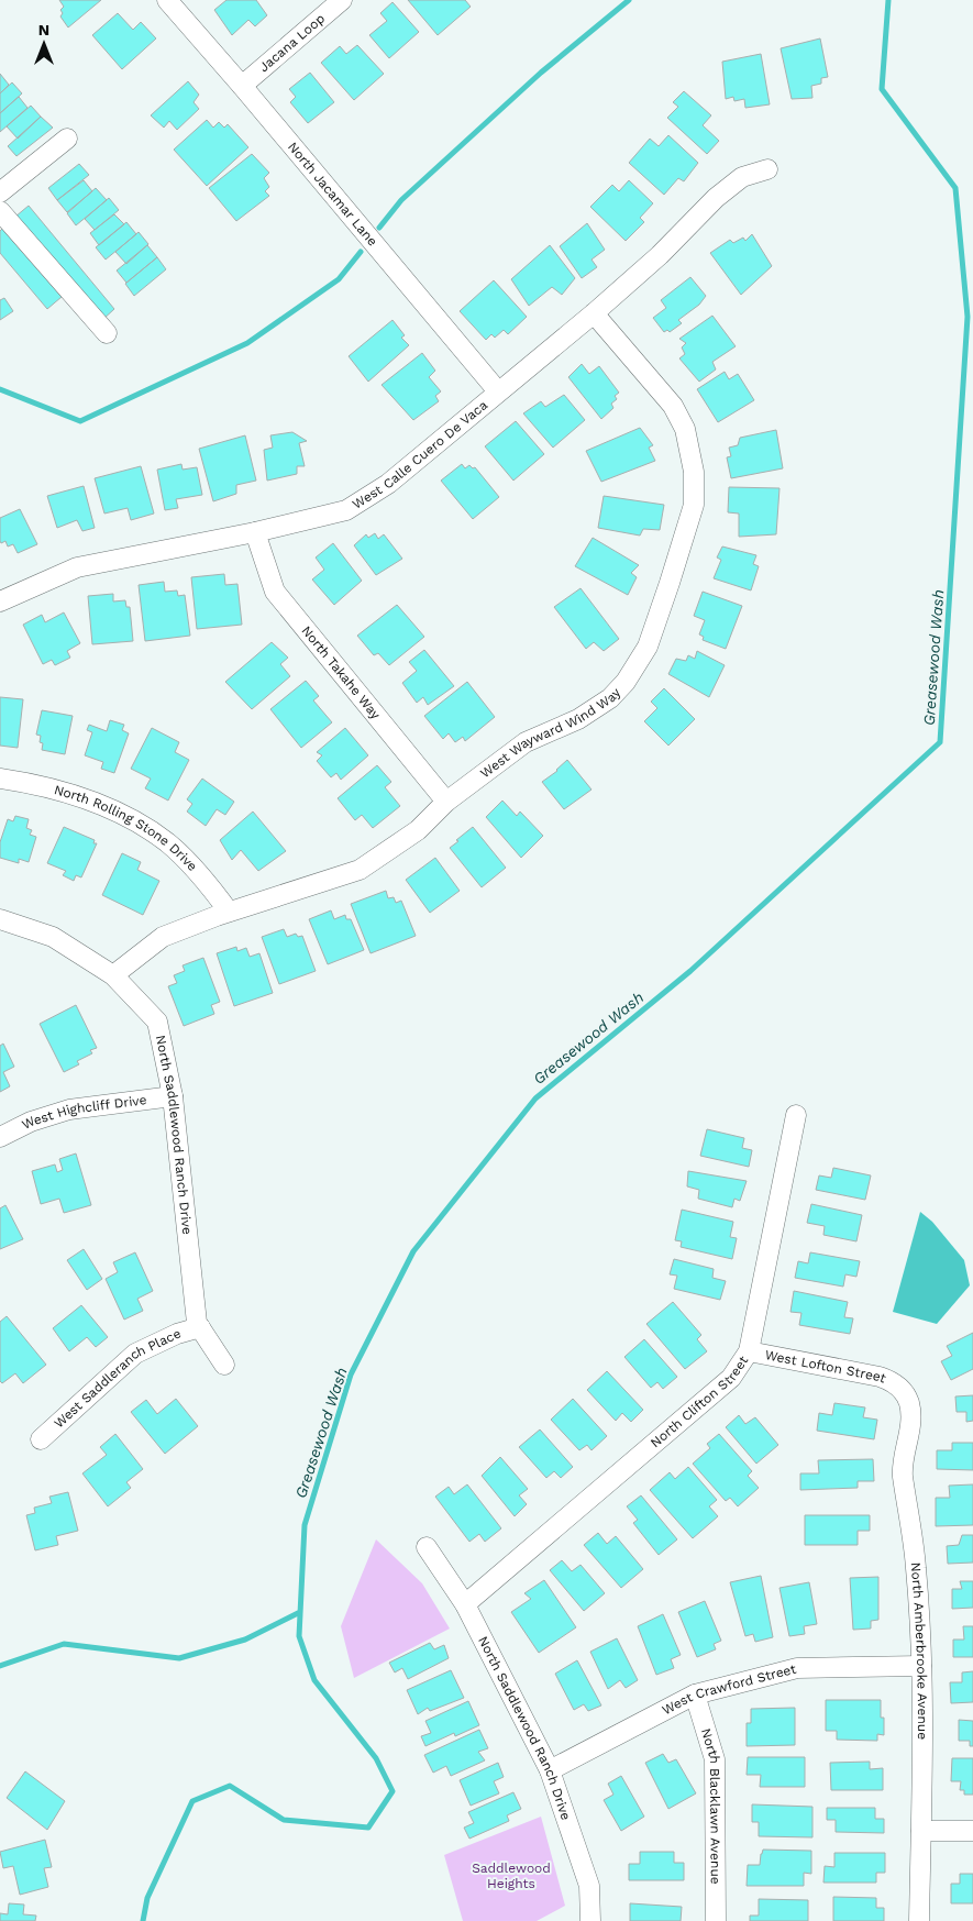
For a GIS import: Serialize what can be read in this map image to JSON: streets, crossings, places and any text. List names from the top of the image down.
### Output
{
  "streets": {
    "street": [
      "Jacana Loop",
      "North Jacamar Lane",
      "West Calle Cuero De Vaca",
      "North Takahe Way",
      "West Wayward Wind Way",
      "North Rolling Stone Drive",
      "West Highcliff Drive",
      "North Saddlewood Ranch Drive",
      "West Lofton Street",
      "West Saddleranch Place",
      "North Clifton Street",
      "North Amberbrooke Avenue",
      "West Crawford Street",
      "North Blacklawn Avenue"
    ]
  },
  "crossings": [
    ["Jacana Loop", "North Jacamar Lane"],
    ["North Jacamar Lane", "West Calle Cuero De Vaca"],
    ["West Calle Cuero De Vaca", "North Takahe Way"],
    ["West Calle Cuero De Vaca", "West Wayward Wind Way"],
    ["North Takahe Way", "West Wayward Wind Way"],
    ["West Wayward Wind Way", "North Rolling Stone Drive"],
    ["West Wayward Wind Way", "North Saddlewood Ranch Drive"],
    ["West Highcliff Drive", "North Saddlewood Ranch Drive"],
    ["North Saddlewood Ranch Drive", "West Saddleranch Place"],
    ["North Saddlewood Ranch Drive", "North Clifton Street"],
    ["North Saddlewood Ranch Drive", "West Crawford Street"],
    ["West Lofton Street", "North Clifton Street"],
    ["West Lofton Street", "North Amberbrooke Avenue"],
    ["North Amberbrooke Avenue", "West Crawford Street"],
    ["West Crawford Street", "North Blacklawn Avenue"]
  ],
  "water": ["Greasewood Wash"],
  "parks": ["Saddlewood Heights"],
  "north": "top"
}
